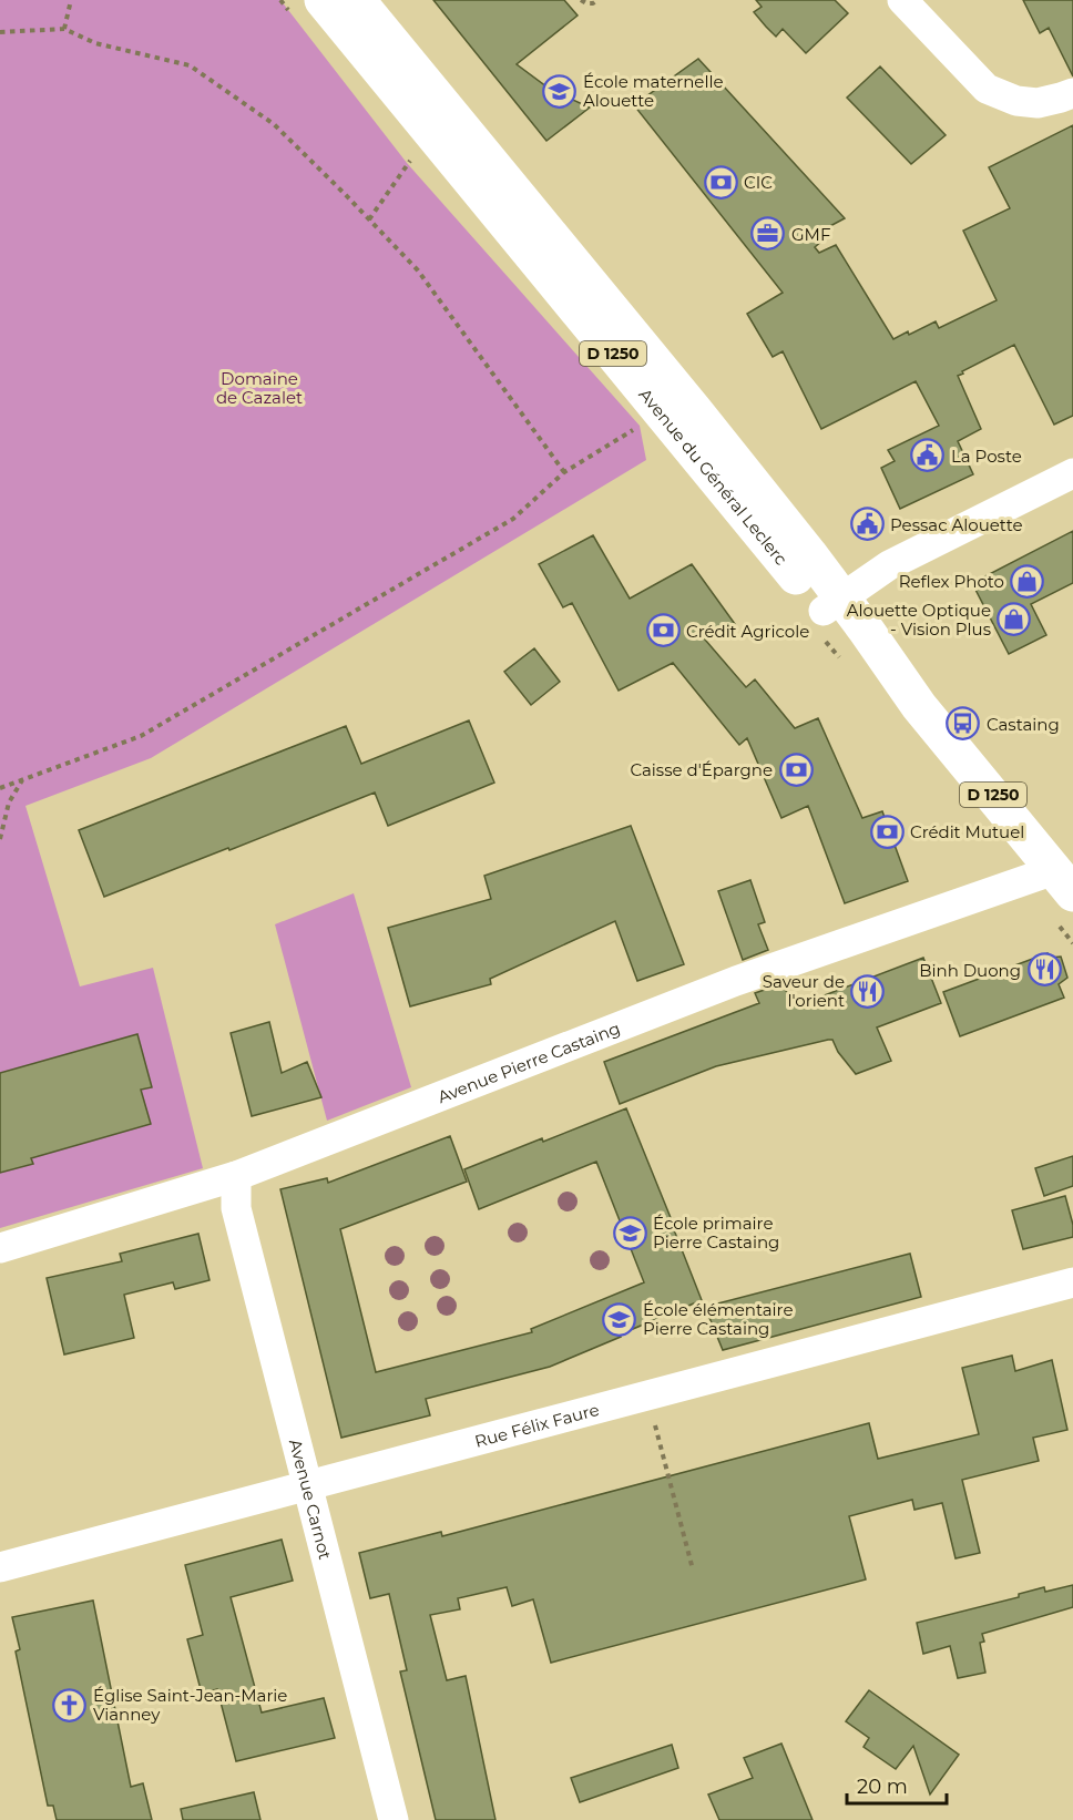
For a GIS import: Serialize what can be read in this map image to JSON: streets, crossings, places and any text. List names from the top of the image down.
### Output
{
  "streets": {
    "main road": ["D 1250", "Avenue du Général Leclerc"],
    "street": ["Avenue Pierre Castaing", "Rue Félix Faure", "Avenue Carnot"]
  },
  "crossings": [
    ["Avenue du Général Leclerc", "Avenue Pierre Castaing"],
    ["Avenue Pierre Castaing", "Avenue Carnot"],
    ["Rue Félix Faure", "Avenue Carnot"]
  ],
  "parks": ["Domaine de Cazalet"],
  "places": {
    "school or university": ["École maternelle Alouette", "École primaire Pierre Castaing", "École élémentaire Pierre Castaing"],
    "bank": [
      "CIC",
      "Crédit Agricole",
      "Caisse d'Épargne",
      "Crédit Mutuel"
    ],
    "office": ["GMF"],
    "public building": ["La Poste", "Pessac Alouette"],
    "shop": ["Reflex Photo", "Alouette Optique - Vision Plus"],
    "bus stop": ["Castaing"],
    "restaurant": ["Binh Duong", "Saveur de l'orient"],
    "church": ["Église Saint-Jean-Marie Vianney"]
  },
  "scale_bar": "20 m"
}
